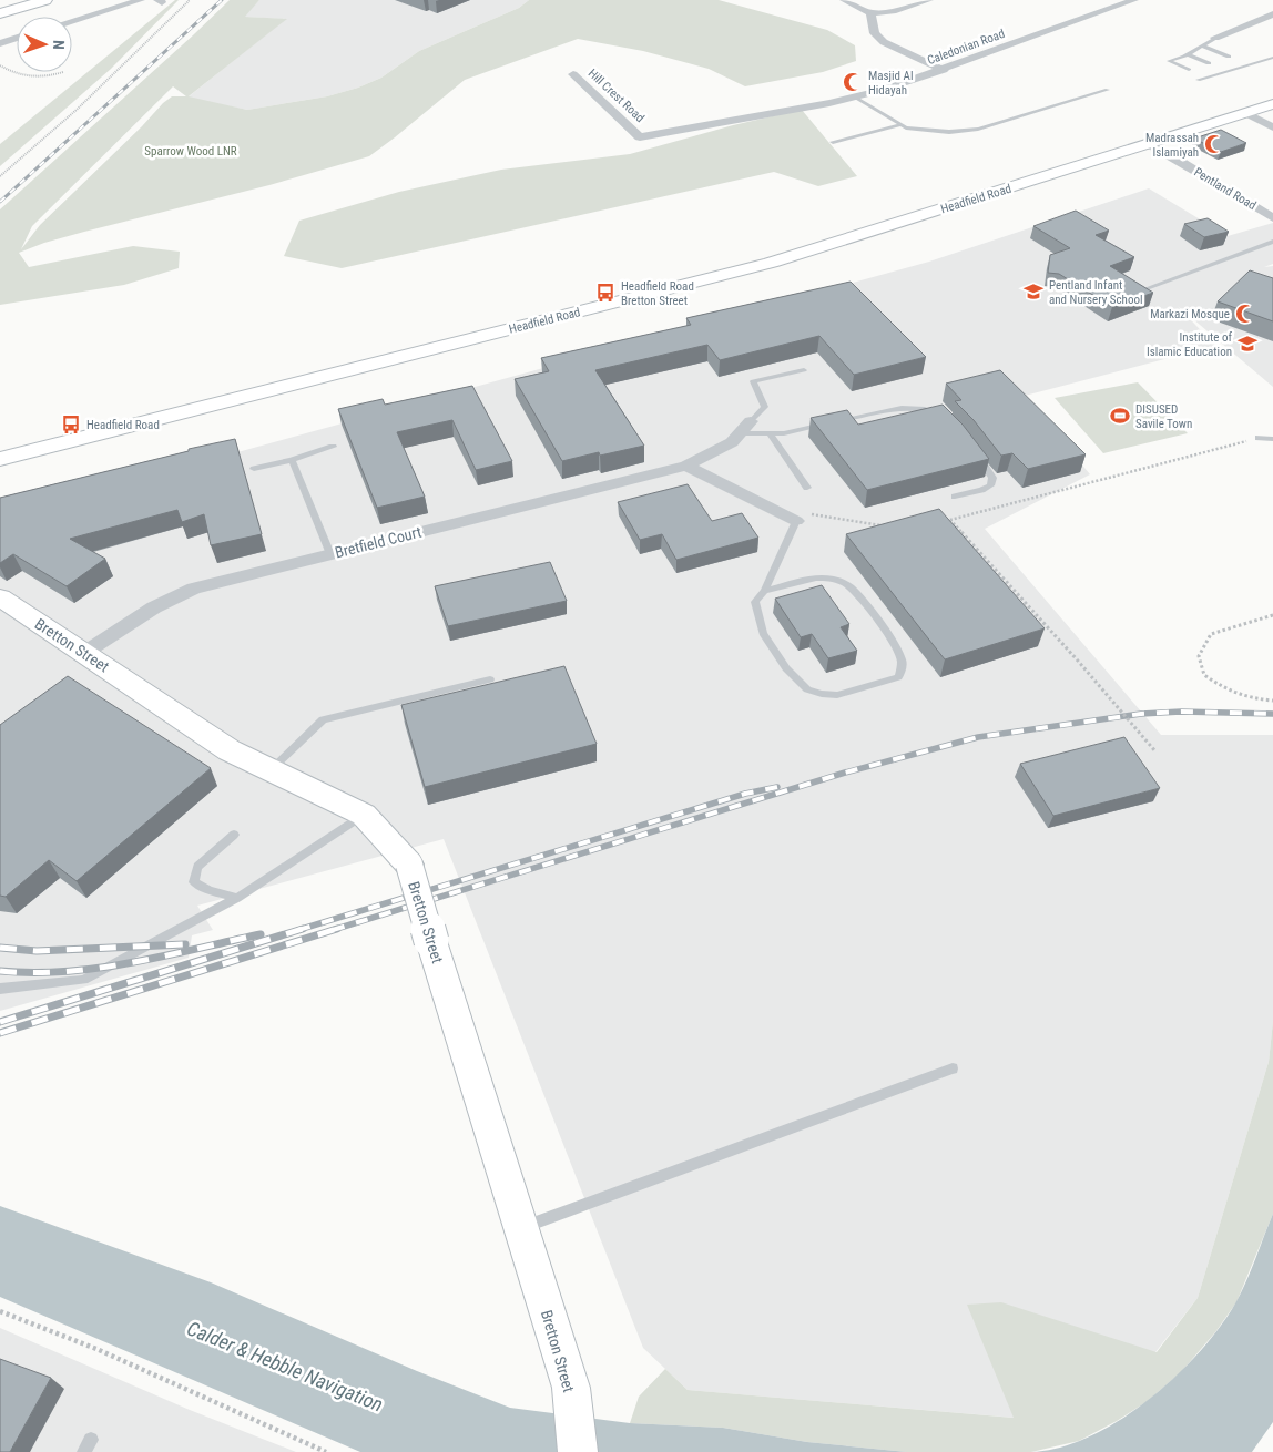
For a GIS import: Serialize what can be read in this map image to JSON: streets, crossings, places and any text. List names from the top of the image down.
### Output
{
  "streets": {
    "street": [
      "Caledonian Road",
      "Hill Crest Road",
      "Pentland Road",
      "Headfield Road",
      "Bretfield Court",
      "Bretton Street"
    ]
  },
  "crossings": [
    ["Caledonian Road", "Hill Crest Road"],
    ["Pentland Road", "Headfield Road"],
    ["Bretfield Court", "Bretton Street"]
  ],
  "water": ["Calder & Hebble Navigation"],
  "parks": ["Sparrow Wood LNR"],
  "places": {
    "mosque": ["Masjid Al Hidayah", "Madrassah Islamiyah", "Markazi Mosque"],
    "school or university": ["Pentland Infant and Nursery School", "Institute of Islamic Education"],
    "bus stop": ["Headfield Road Bretton Street", "Headfield Road"],
    "sports": ["DISUSED Savile Town"]
  },
  "north": "right"
}
